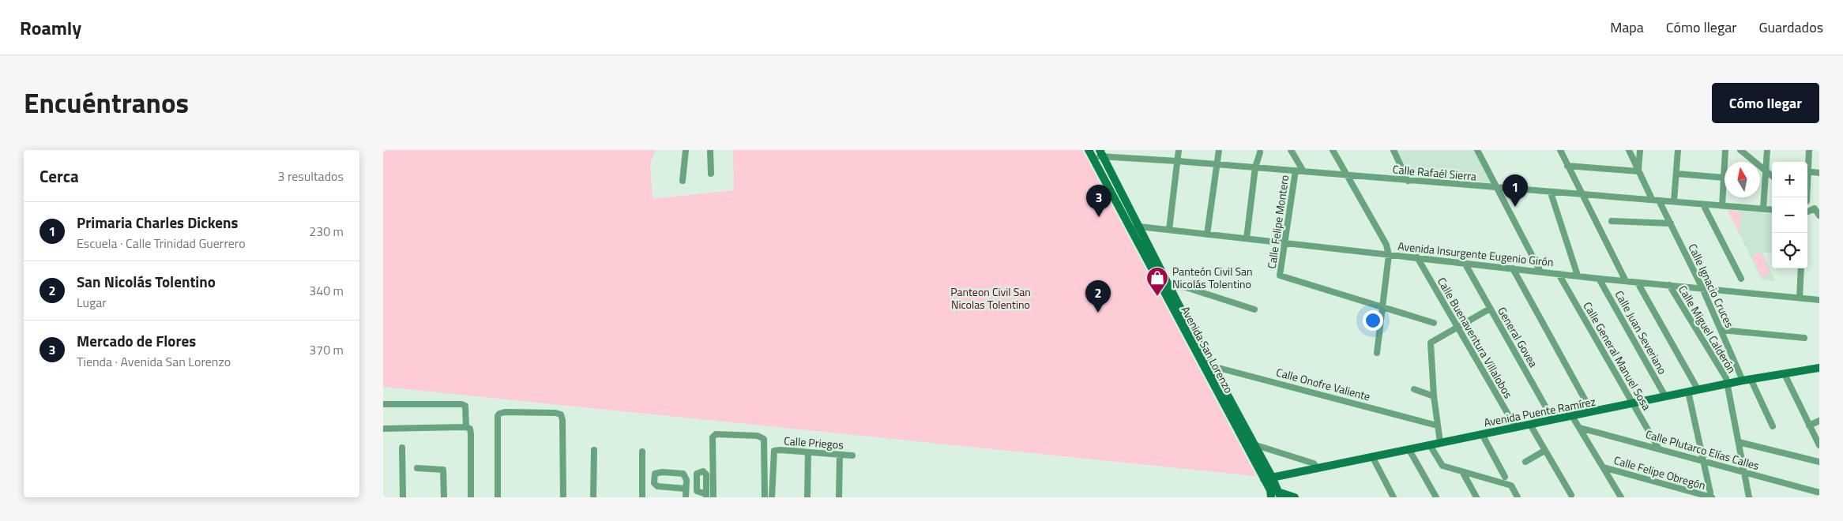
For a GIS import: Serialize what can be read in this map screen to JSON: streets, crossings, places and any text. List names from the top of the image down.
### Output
{
  "streets": {
    "main road": ["Avenida San Lorenzo", "Avenida Puente Ramírez"],
    "street": [
      "Calle Rafaél Sierra",
      "Calle Felipe Montero",
      "Avenida Insurgente Eugenio Girón",
      "Calle Ignacio Cruces",
      "Calle Miguel Calderón",
      "Calle Juan Severiano",
      "General Govea",
      "Calle Buenaventura Villalobos",
      "Calle General Manuel Sosa",
      "Calle Onofre Valiente",
      "Calle Priegos",
      "Calle Plutarco Elías Calles",
      "Calle Felipe Obregón"
    ]
  },
  "crossings": [
    ["Calle Rafaél Sierra", "Calle Felipe Montero"],
    ["Calle Rafaél Sierra", "Calle Ignacio Cruces"],
    ["Calle Rafaél Sierra", "Avenida San Lorenzo"],
    ["Calle Felipe Montero", "Avenida Insurgente Eugenio Girón"],
    ["Avenida Insurgente Eugenio Girón", "Calle Ignacio Cruces"],
    ["Avenida Insurgente Eugenio Girón", "Calle Miguel Calderón"],
    ["Avenida Insurgente Eugenio Girón", "Calle Juan Severiano"],
    ["Avenida Insurgente Eugenio Girón", "General Govea"],
    ["Avenida Insurgente Eugenio Girón", "Calle Buenaventura Villalobos"],
    ["Avenida Insurgente Eugenio Girón", "Avenida San Lorenzo"],
    ["Avenida Insurgente Eugenio Girón", "Calle General Manuel Sosa"],
    ["Calle Ignacio Cruces", "Avenida Puente Ramírez"],
    ["Calle Miguel Calderón", "Avenida Puente Ramírez"],
    ["Calle Miguel Calderón", "Calle Plutarco Elías Calles"],
    ["Calle Juan Severiano", "Avenida Puente Ramírez"],
    ["General Govea", "Avenida Puente Ramírez"],
    ["Calle Buenaventura Villalobos", "Avenida Puente Ramírez"],
    ["Avenida San Lorenzo", "Calle Onofre Valiente"],
    ["Avenida San Lorenzo", "Avenida Puente Ramírez"],
    ["Calle General Manuel Sosa", "Avenida Puente Ramírez"],
    ["Calle General Manuel Sosa", "Calle Plutarco Elías Calles"]
  ],
  "parks": ["Panteon Civil San Nicolas Tolentino"],
  "places": {
    "shop": ["Panteón Civil San Nicolás Tolentino"]
  },
  "north": "top",
  "page": {
    "header": "Roamly",
    "nav": ["Mapa", "Cómo llegar", "Guardados"],
    "title": "Encuéntranos",
    "buttons": "Cómo llegar",
    "heading": ["Cerca", "3 resultados"],
    "map_buttons": ["+", "−"],
    "pins": ["1", "3", "2"],
    "list": [
      {
        "mark": "1",
        "name": "Primaria Charles Dickens",
        "note": "Escuela · Calle Trinidad Guerrero",
        "value": "230 m"
      },
      {
        "mark": "2",
        "name": "San Nicolás Tolentino",
        "note": "Lugar",
        "value": "340 m"
      },
      {
        "mark": "3",
        "name": "Mercado de Flores",
        "note": "Tienda · Avenida San Lorenzo",
        "value": "370 m"
      }
    ]
  }
}
